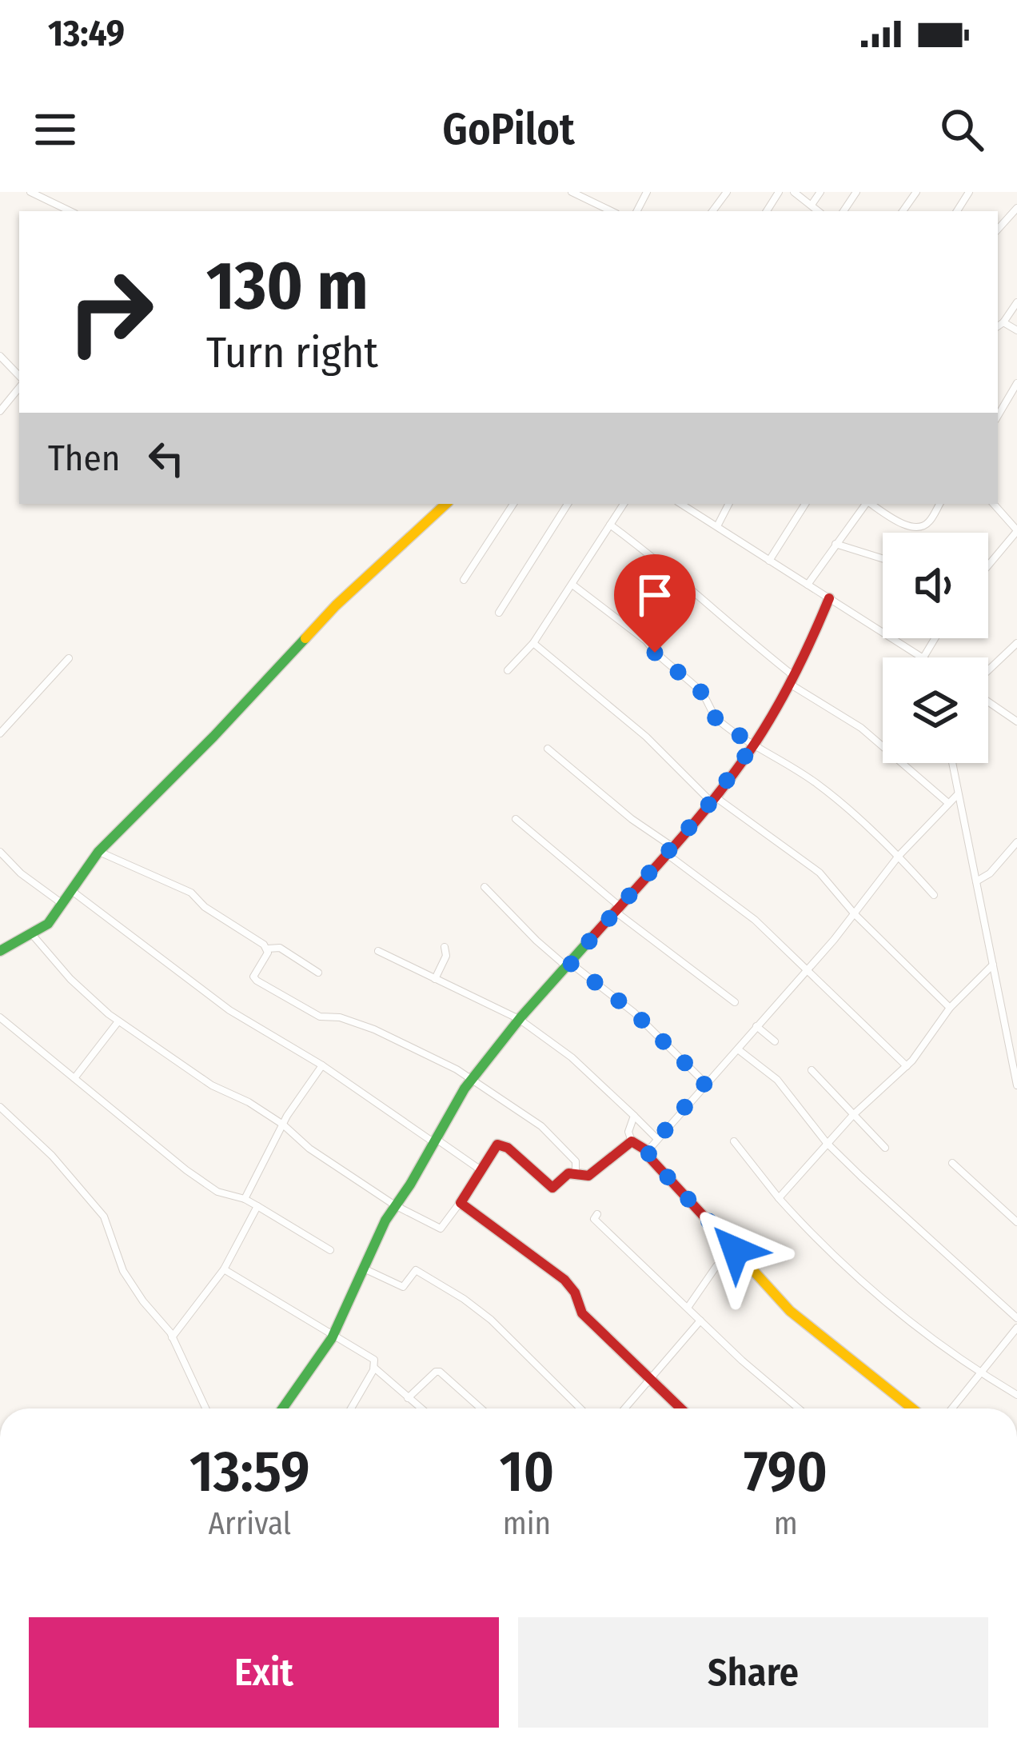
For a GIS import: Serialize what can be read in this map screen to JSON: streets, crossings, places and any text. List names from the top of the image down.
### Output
{
  "page": {
    "status": "13:49",
    "header": "GoPilot",
    "turn": ["130 m", "Turn right"],
    "then": "Then",
    "eta": [
      "13:59",
      "Arrival",
      "10",
      "min",
      "790",
      "m"
    ],
    "buttons": ["Exit", "Share"]
  }
}
